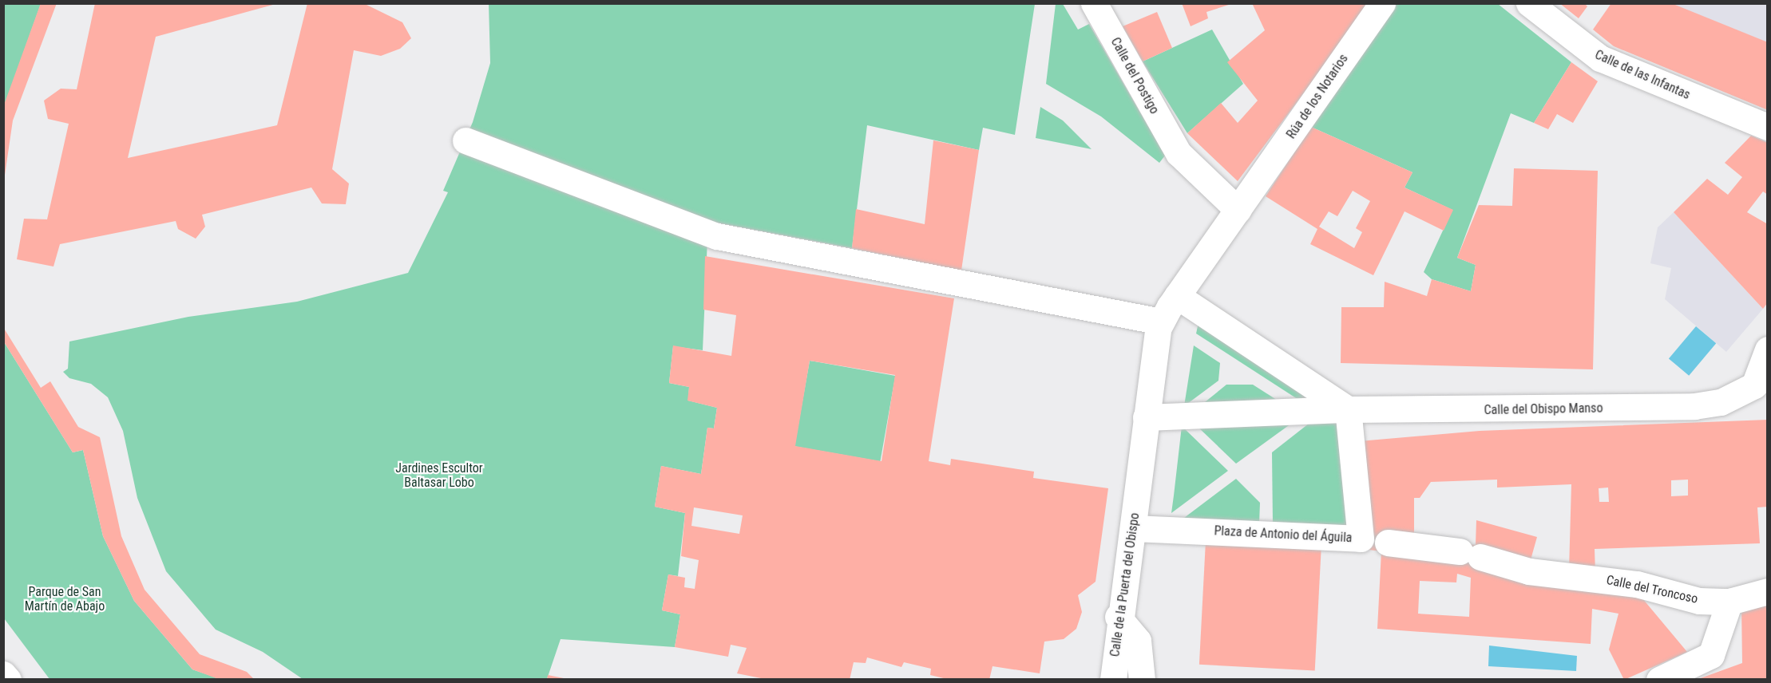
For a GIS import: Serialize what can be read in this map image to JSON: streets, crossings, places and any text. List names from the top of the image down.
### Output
{
  "streets": {
    "street": [
      "Calle de las Infantas",
      "Calle del Postigo",
      "Rúa de los Notarios",
      "Calle del Obispo Manso",
      "Plaza de Antonio del Águila",
      "Calle de la Puerta del Obispo",
      "Calle del Troncoso"
    ]
  },
  "crossings": [
    ["Calle del Postigo", "Rúa de los Notarios"],
    ["Rúa de los Notarios", "Calle de la Puerta del Obispo"],
    ["Calle del Obispo Manso", "Plaza de Antonio del Águila"],
    ["Plaza de Antonio del Águila", "Calle de la Puerta del Obispo"],
    ["Plaza de Antonio del Águila", "Calle del Troncoso"]
  ],
  "parks": ["Jardines Escultor Baltasar Lobo", "Parque de San Martín de Abajo"]
}
